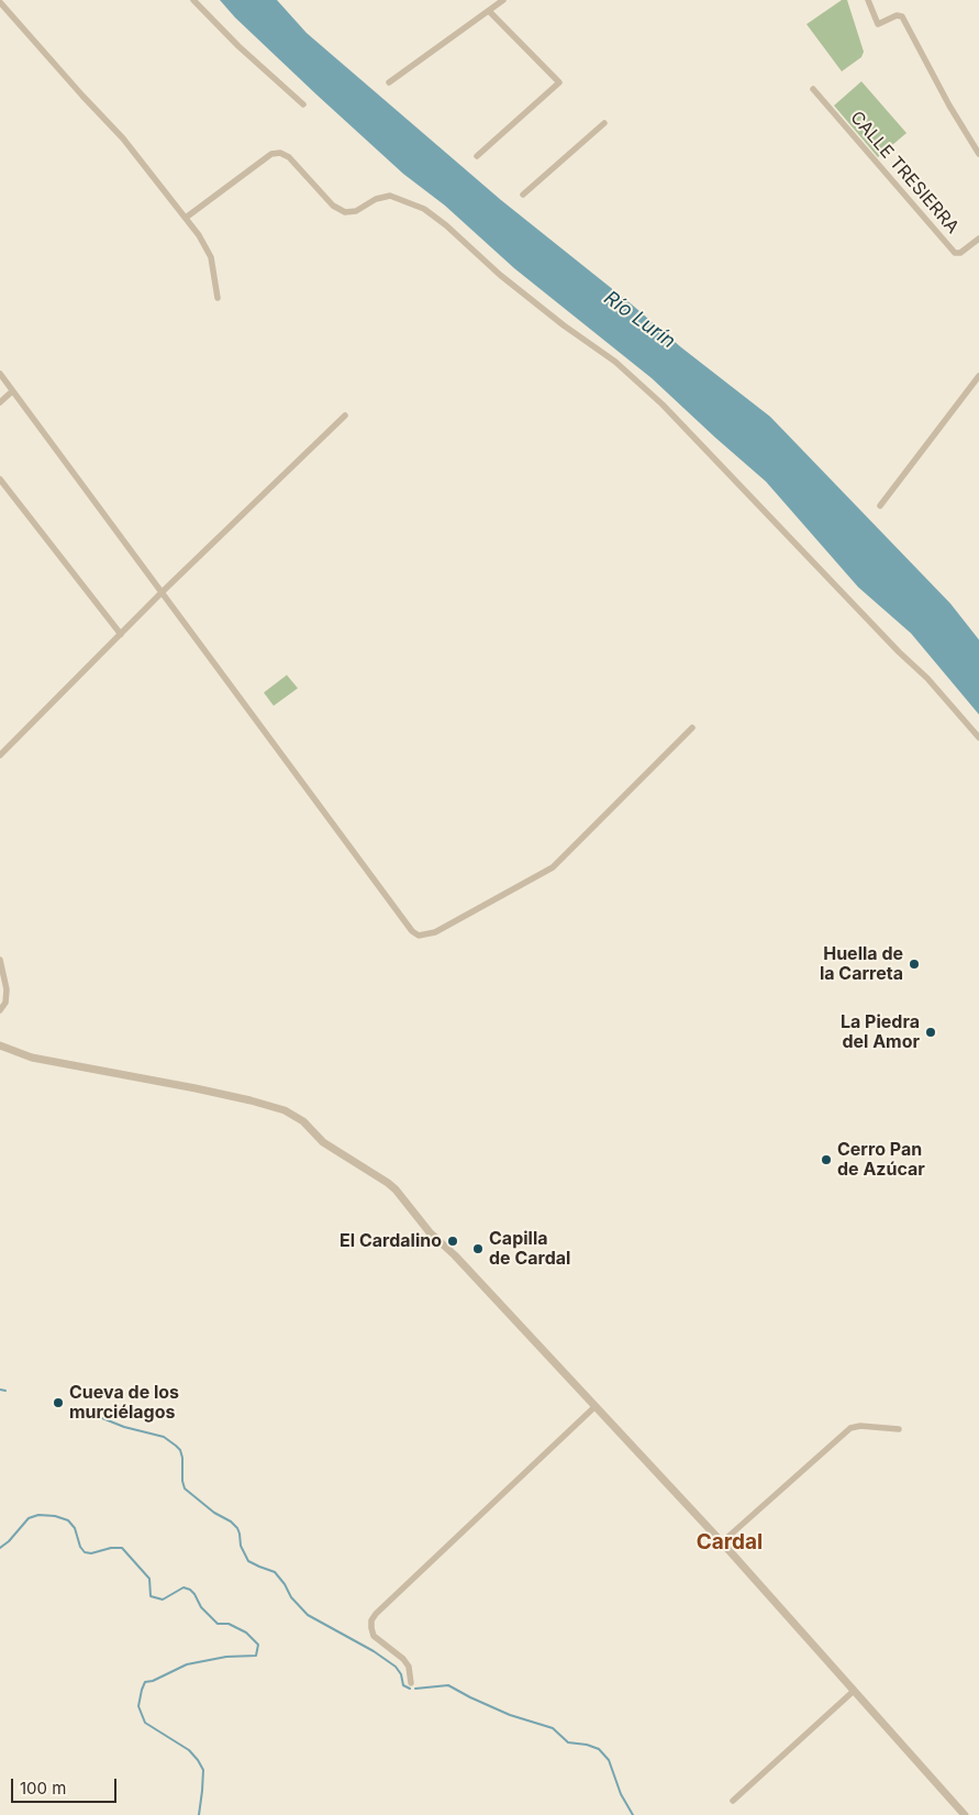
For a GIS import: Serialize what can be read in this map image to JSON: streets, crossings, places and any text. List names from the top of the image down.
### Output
{
  "streets": {
    "street": ["CALLE TRESIERRA"]
  },
  "districts": ["Cardal"],
  "water": ["Río Lurín"],
  "places": [
    "Huella de la Carreta",
    "La Piedra del Amor",
    "Cerro Pan de Azúcar",
    "El Cardalino",
    "Capilla de Cardal",
    "Cueva de los murciélagos"
  ],
  "scale_bar": "100 m"
}
